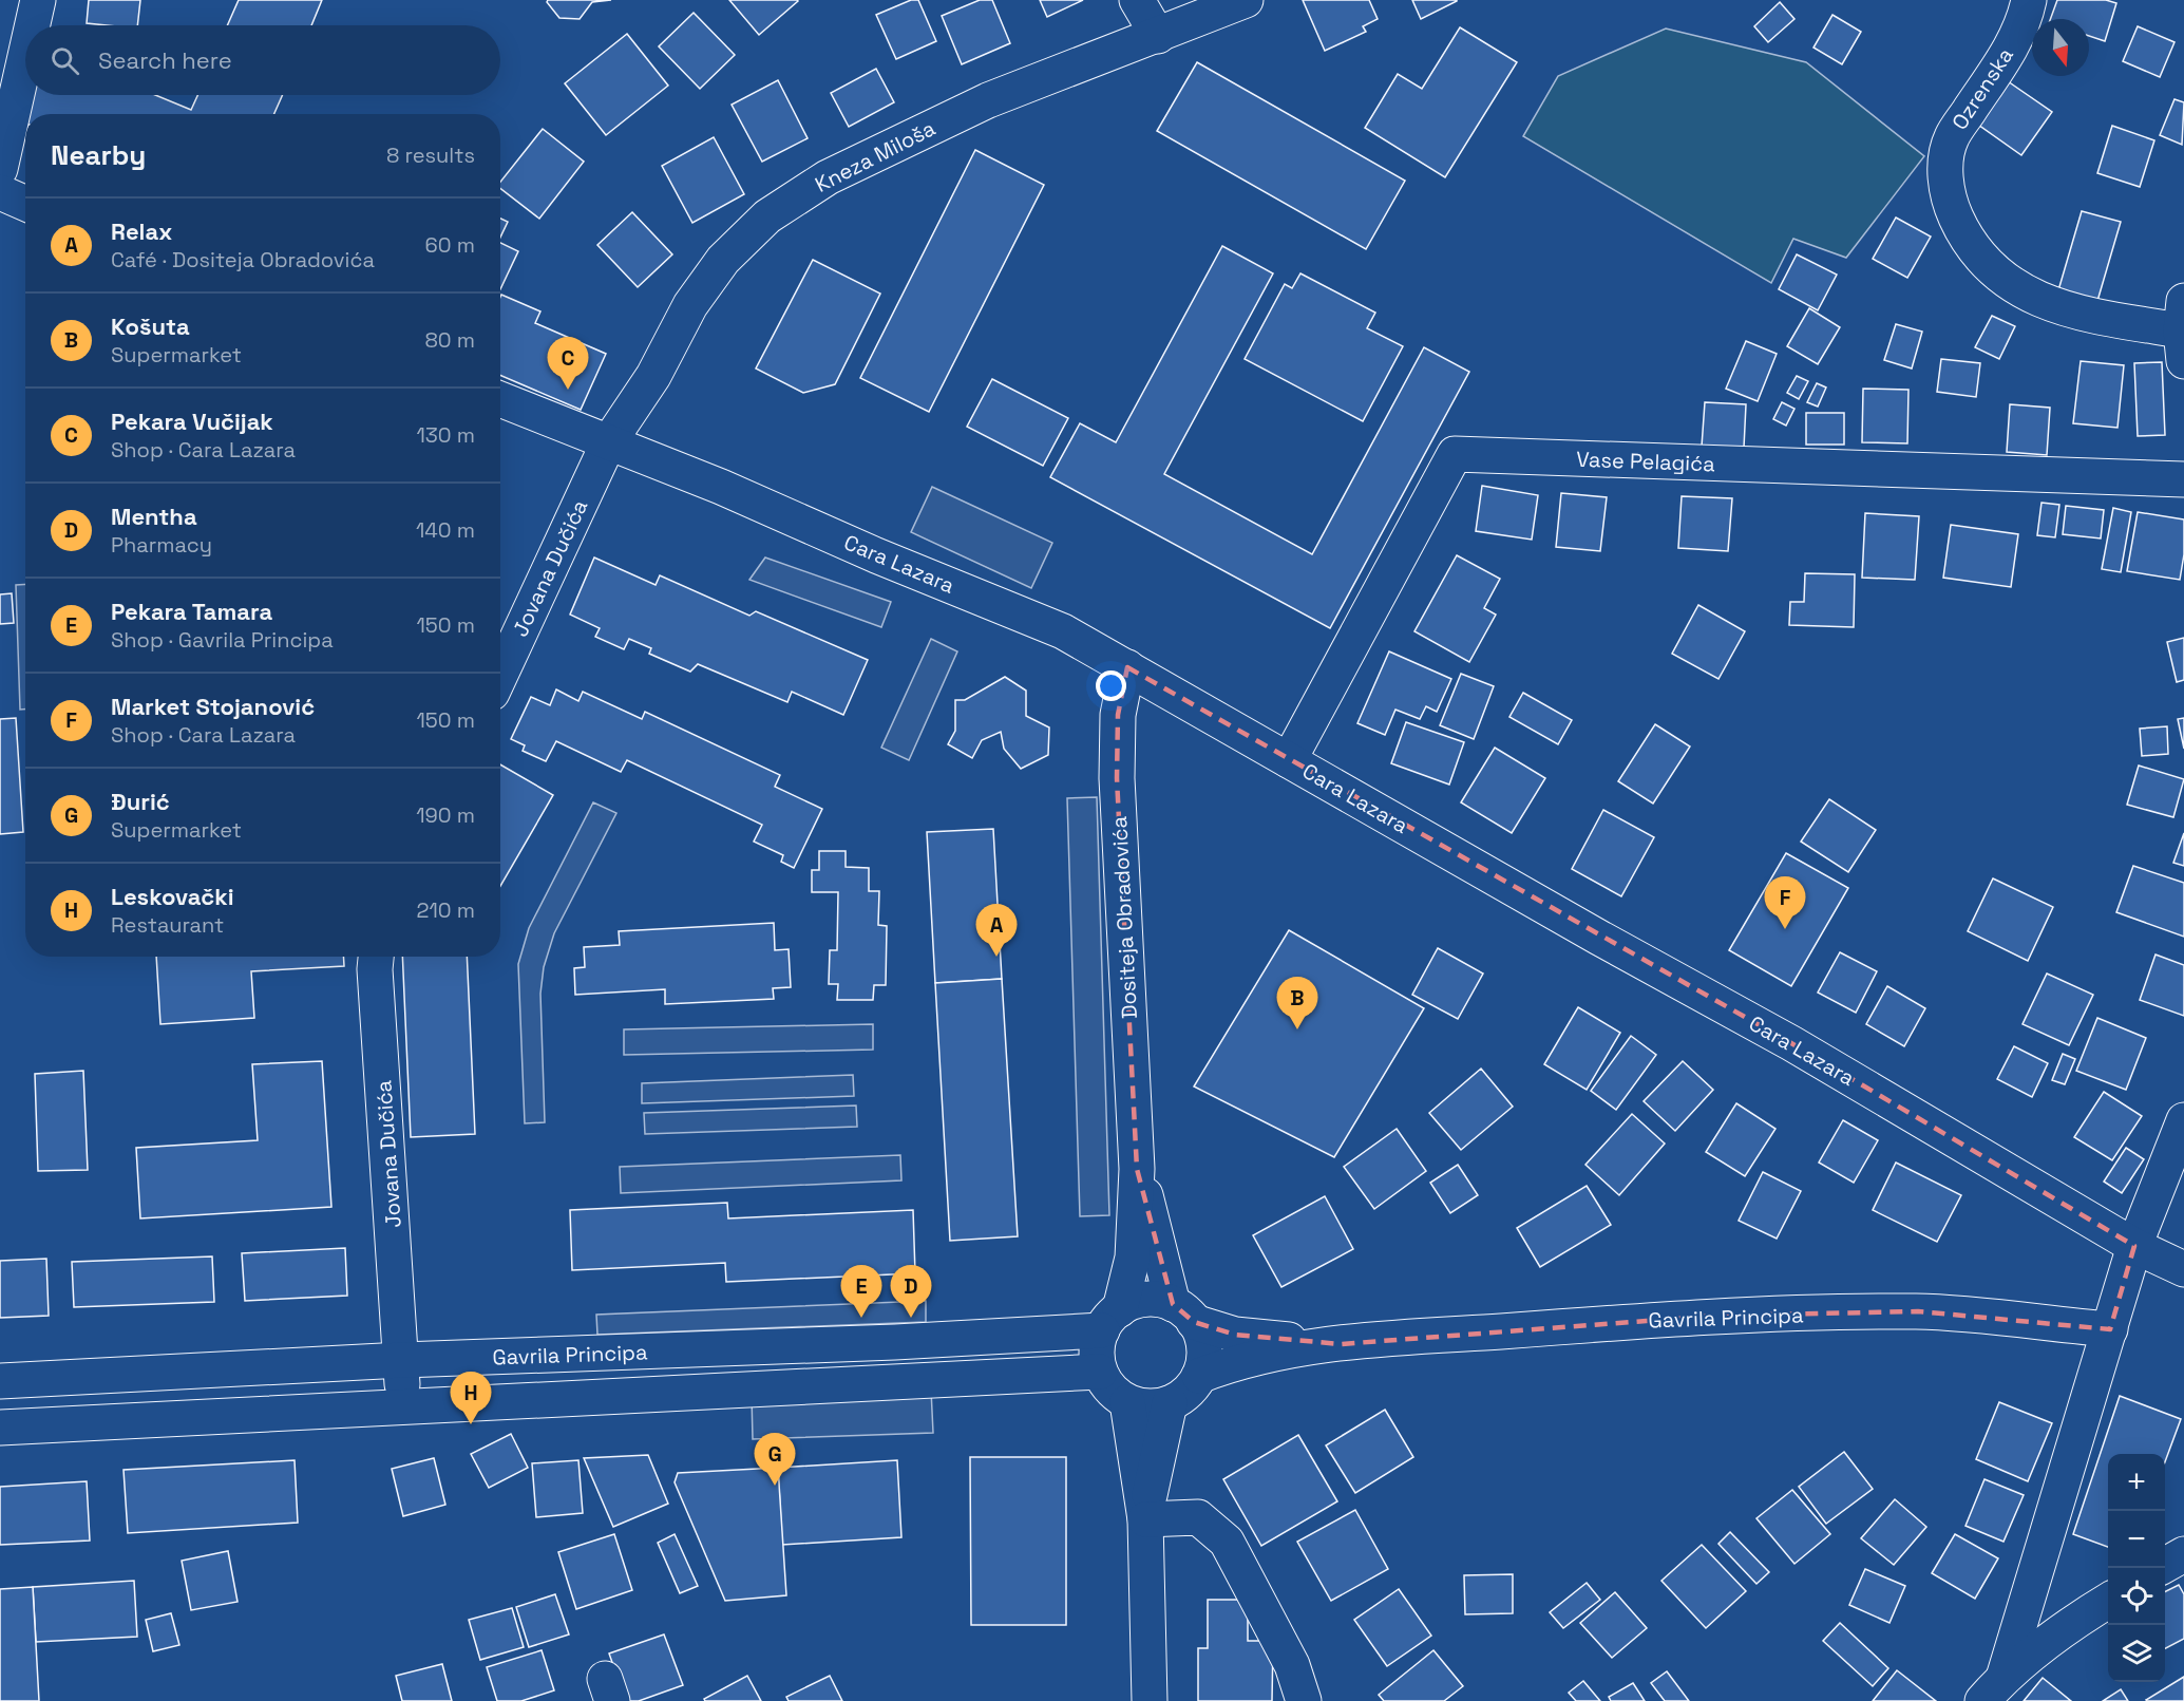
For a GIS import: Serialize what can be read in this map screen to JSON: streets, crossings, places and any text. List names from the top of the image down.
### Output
{
  "streets": {
    "street": [
      "Ozrenska",
      "Kneza Miloša",
      "Vase Pelagića",
      "Cara Lazara",
      "Jovana Dučića",
      "Dositeja Obradovića",
      "Gavrila Principa"
    ]
  },
  "crossings": [
    ["Kneza Miloša", "Cara Lazara"],
    ["Kneza Miloša", "Jovana Dučića"],
    ["Vase Pelagića", "Cara Lazara"],
    ["Cara Lazara", "Jovana Dučića"],
    ["Cara Lazara", "Dositeja Obradovića"],
    ["Jovana Dučića", "Gavrila Principa"],
    ["Dositeja Obradovića", "Gavrila Principa"]
  ],
  "north": "bottom",
  "page": {
    "search": "Search here",
    "heading": ["Nearby", "8 results"],
    "list": [
      {
        "mark": "A",
        "name": "Relax",
        "note": "Café · Dositeja Obradovića",
        "value": "60 m"
      },
      {
        "mark": "B",
        "name": "Košuta",
        "note": "Supermarket",
        "value": "80 m"
      },
      {
        "mark": "C",
        "name": "Pekara Vučijak",
        "note": "Shop · Cara Lazara",
        "value": "130 m"
      },
      {
        "mark": "D",
        "name": "Mentha",
        "note": "Pharmacy",
        "value": "140 m"
      },
      {
        "mark": "E",
        "name": "Pekara Tamara",
        "note": "Shop · Gavrila Principa",
        "value": "150 m"
      },
      {
        "mark": "F",
        "name": "Market Stojanović",
        "note": "Shop · Cara Lazara",
        "value": "150 m"
      },
      {
        "mark": "G",
        "name": "Đurić",
        "note": "Supermarket",
        "value": "190 m"
      },
      {
        "mark": "H",
        "name": "Leskovački",
        "note": "Restaurant",
        "value": "210 m"
      }
    ],
    "pins": [
      "C",
      "F",
      "A",
      "B",
      "D",
      "E",
      "H",
      "G"
    ],
    "map_buttons": ["+", "−"]
  }
}
